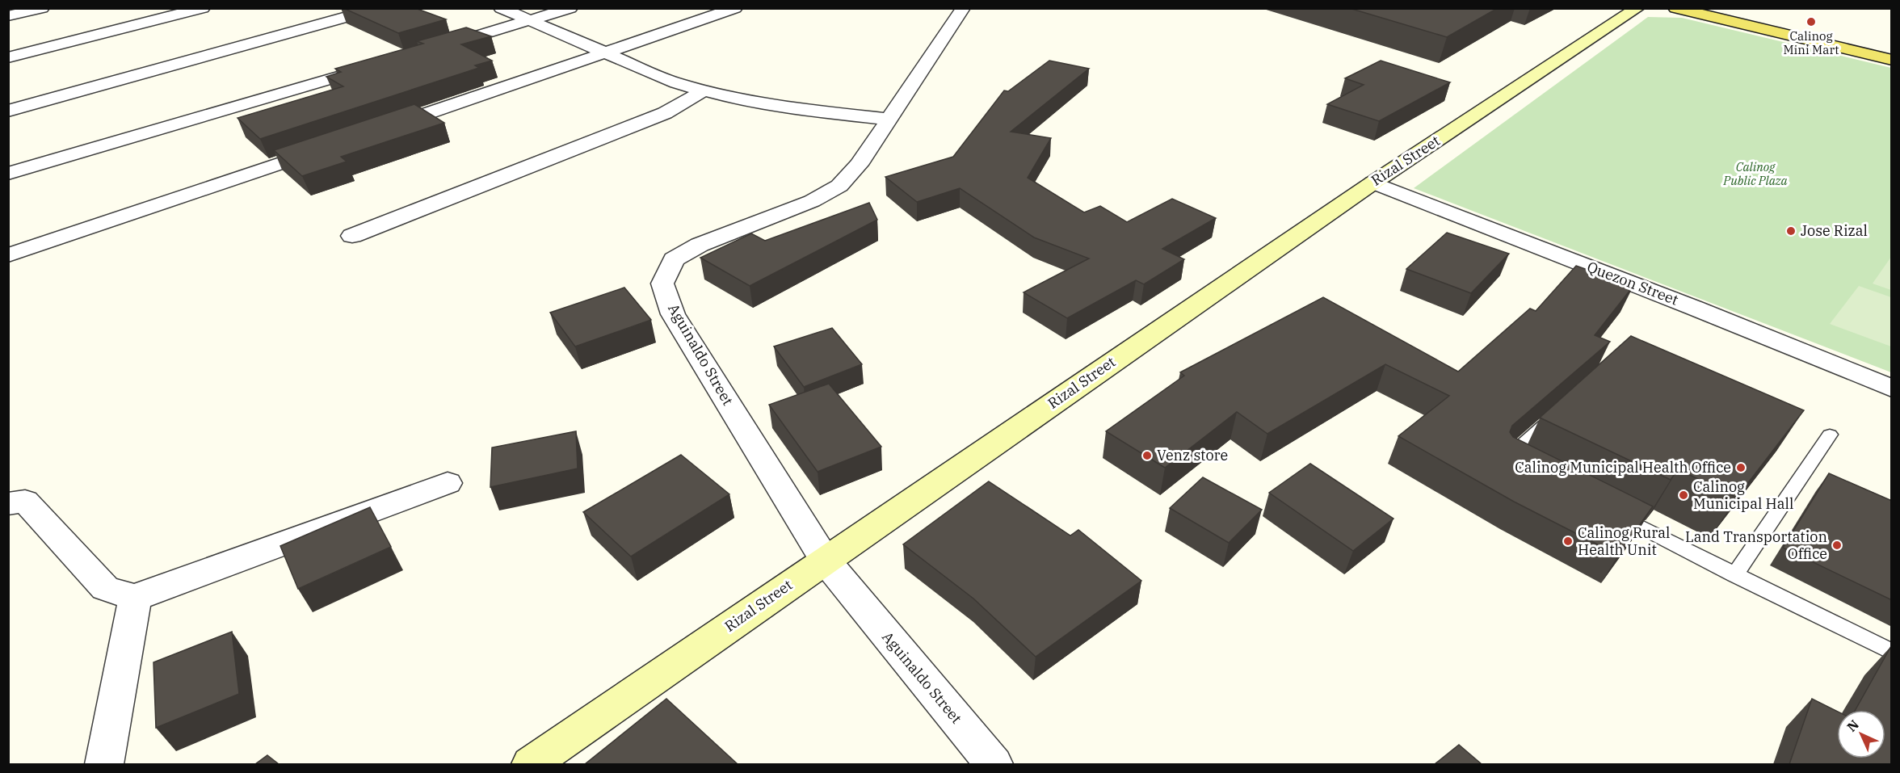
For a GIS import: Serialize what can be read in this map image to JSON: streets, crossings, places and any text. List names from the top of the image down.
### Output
{
  "streets": {
    "street": ["Rizal Street", "Quezon Street", "Aguinaldo Street"]
  },
  "crossings": [
    ["Rizal Street", "Quezon Street"],
    ["Rizal Street", "Aguinaldo Street"]
  ],
  "parks": ["Calinog Public Plaza"],
  "places": [
    "Calinog Mini Mart",
    "Jose Rizal",
    "Venz store",
    "Calinog Municipal Health Office",
    "Calinog Municipal Hall",
    "Calinog Rural Health Unit",
    "Land Transportation Office"
  ],
  "north": "top left"
}
